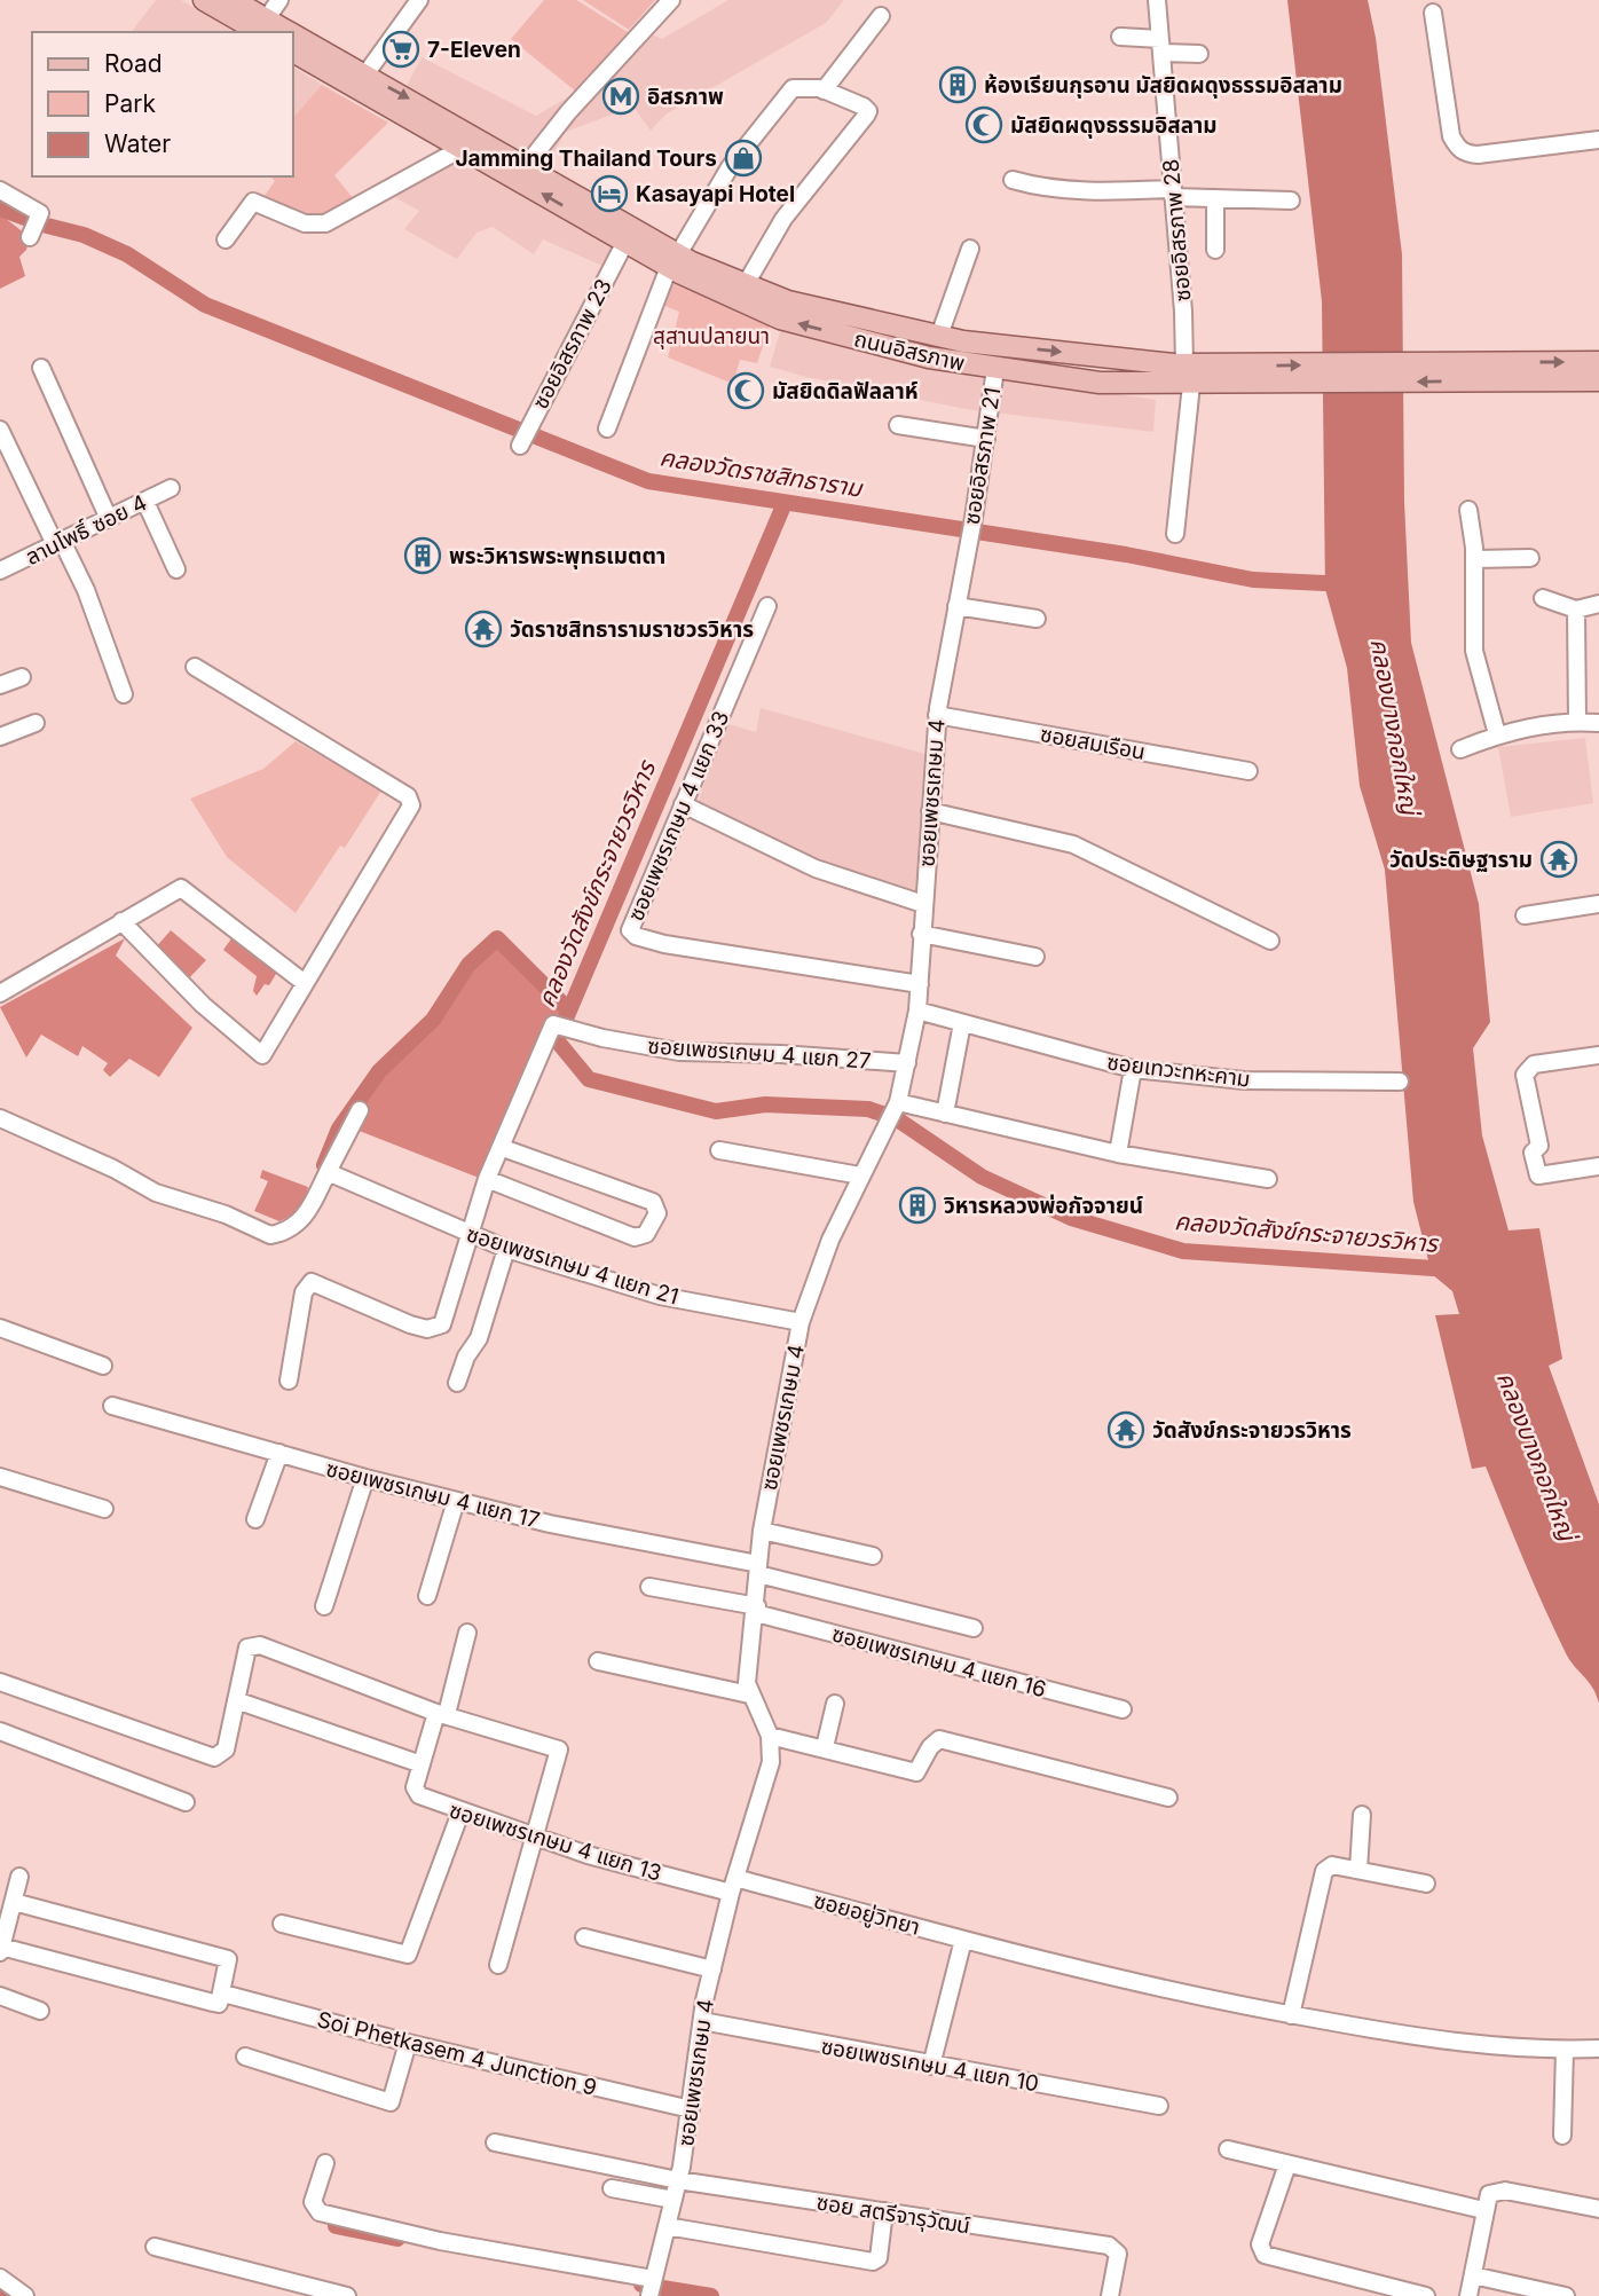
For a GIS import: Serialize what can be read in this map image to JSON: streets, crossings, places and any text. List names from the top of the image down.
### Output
{
  "streets": {
    "main road": ["ถนนอิสรภาพ"],
    "street": [
      "ซอยอิสรภาพ 28",
      "ซอยอิสรภาพ 23",
      "ซอยอิสรภาพ 21",
      "ลานโพธิ์ ซอย 4",
      "ซอยสมเรือน",
      "ซอยเพชรเกษม 4",
      "ซอยเพชรเกษม 4 แยก 33",
      "ซอยเพชรเกษม 4 แยก 27",
      "ซอยเทวะทหะคาม",
      "ซอยเพชรเกษม 4 แยก 21",
      "ซอยเพชรเกษม 4 แยก 17",
      "ซอยเพชรเกษม 4 แยก 16",
      "ซอยเพชรเกษม 4 แยก 13",
      "ซอยอยู่วิทยา",
      "Soi Phetkasem 4 Junction 9",
      "ซอยเพชรเกษม 4 แยก 10",
      "ซอย สตรีจารุวัฒน์"
    ]
  },
  "crossings": [
    ["ซอยอิสรภาพ 23", "ถนนอิสรภาพ"],
    ["ถนนอิสรภาพ", "ซอยอิสรภาพ 21"],
    ["ซอยอิสรภาพ 21", "ซอยเพชรเกษม 4"],
    ["ซอยสมเรือน", "ซอยเพชรเกษม 4"],
    ["ซอยเพชรเกษม 4", "ซอยเพชรเกษม 4 แยก 33"],
    ["ซอยเพชรเกษม 4", "ซอยเพชรเกษม 4 แยก 27"],
    ["ซอยเพชรเกษม 4", "ซอยเทวะทหะคาม"],
    ["ซอยเพชรเกษม 4", "ซอยเพชรเกษม 4 แยก 21"],
    ["ซอยเพชรเกษม 4", "ซอยเพชรเกษม 4 แยก 17"],
    ["ซอยเพชรเกษม 4", "ซอยเพชรเกษม 4 แยก 16"],
    ["ซอยเพชรเกษม 4", "ซอยเพชรเกษม 4 แยก 13"],
    ["ซอยเพชรเกษม 4", "ซอยอยู่วิทยา"],
    ["ซอยเพชรเกษม 4", "Soi Phetkasem 4 Junction 9"],
    ["ซอยเพชรเกษม 4", "ซอยเพชรเกษม 4 แยก 10"],
    ["ซอยเพชรเกษม 4", "ซอย สตรีจารุวัฒน์"],
    ["ซอยเพชรเกษม 4 แยก 13", "ซอยอยู่วิทยา"]
  ],
  "water": ["คลองวัดราชสิทธาราม", "คลองบางกอกใหญ่", "คลองวัดสังข์กระจายวรวิหาร"],
  "parks": ["สุสานปลายนา"],
  "places": {
    "supermarket": ["7-Eleven"],
    "building": ["ห้องเรียนกุรอาน มัสยิดผดุงธรรมอิสลาม", "พระวิหารพระพุทธเมตตา", "วิหารหลวงพ่อกัจจายน์"],
    "metro station": ["อิสรภาพ"],
    "mosque": ["มัสยิดผดุงธรรมอิสลาม", "มัสยิดดิลฟัลลาห์"],
    "shop": ["Jamming Thailand Tours"],
    "hotel": ["Kasayapi Hotel"],
    "temple": ["วัดราชสิทธารามราชวรวิหาร", "วัดประดิษฐาราม", "วัดสังข์กระจายวรวิหาร"]
  },
  "legend": ["Road", "Park", "Water"]
}
